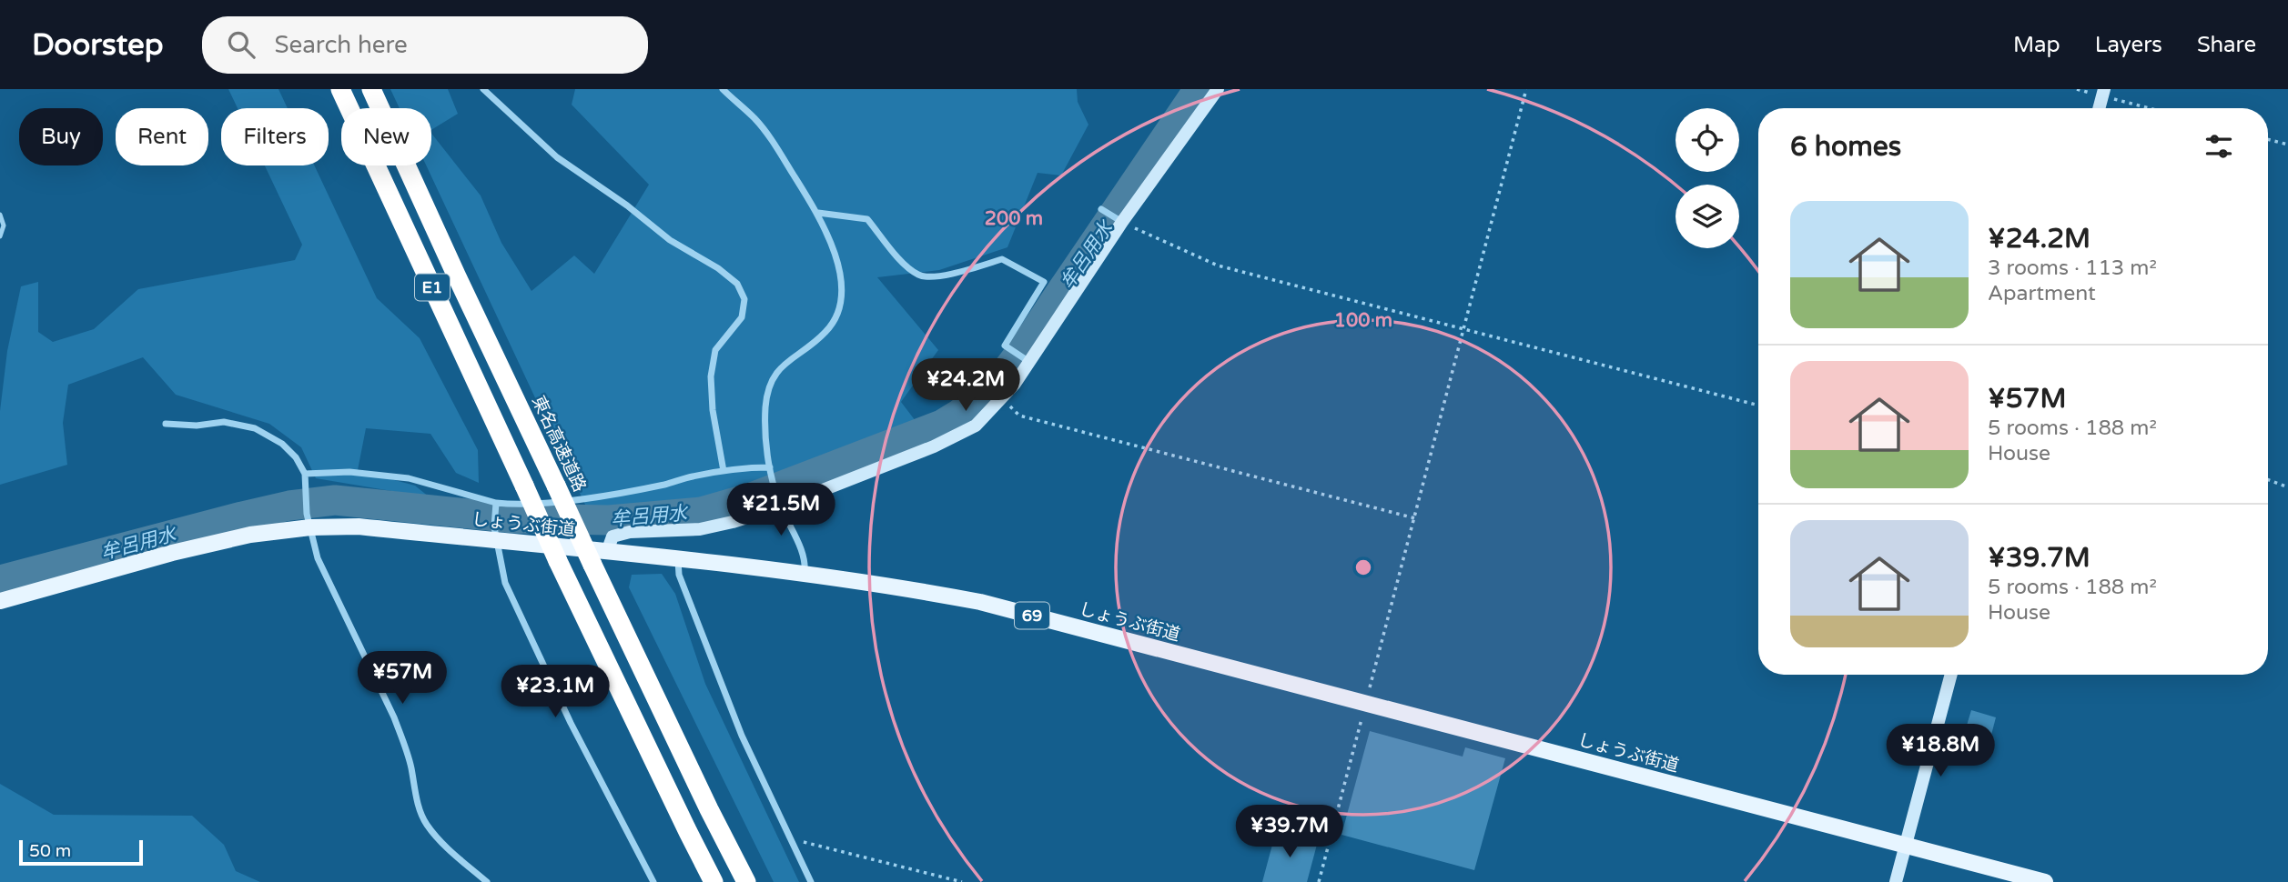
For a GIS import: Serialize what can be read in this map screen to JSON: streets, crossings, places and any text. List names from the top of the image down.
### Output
{
  "streets": {
    "highway": ["E1", "東名高速道路"],
    "main road": ["しょうぶ街道", "69"]
  },
  "crossings": [
    ["東名高速道路", "しょうぶ街道"]
  ],
  "water": ["牟呂用水"],
  "scale_bar": "50 m",
  "page": {
    "header": "Doorstep",
    "search": "Search here",
    "nav": ["Map", "Layers", "Share"],
    "chip": [
      "Buy",
      "Rent",
      "Filters",
      "New"
    ],
    "heading": "6 homes",
    "list": [
      {
        "name": "¥24.2M",
        "note": "3 rooms · 113 m² · Apartment"
      },
      {
        "name": "¥57M",
        "note": "5 rooms · 188 m² · House"
      },
      {
        "name": "¥39.7M",
        "note": "5 rooms · 188 m² · House"
      }
    ],
    "price": [
      "¥24.2M",
      "¥21.5M",
      "¥57M",
      "¥23.1M",
      "¥18.8M",
      "¥39.7M"
    ],
    "scale": "50 m"
  },
  "rings": ["200 m", "100 m"]
}
